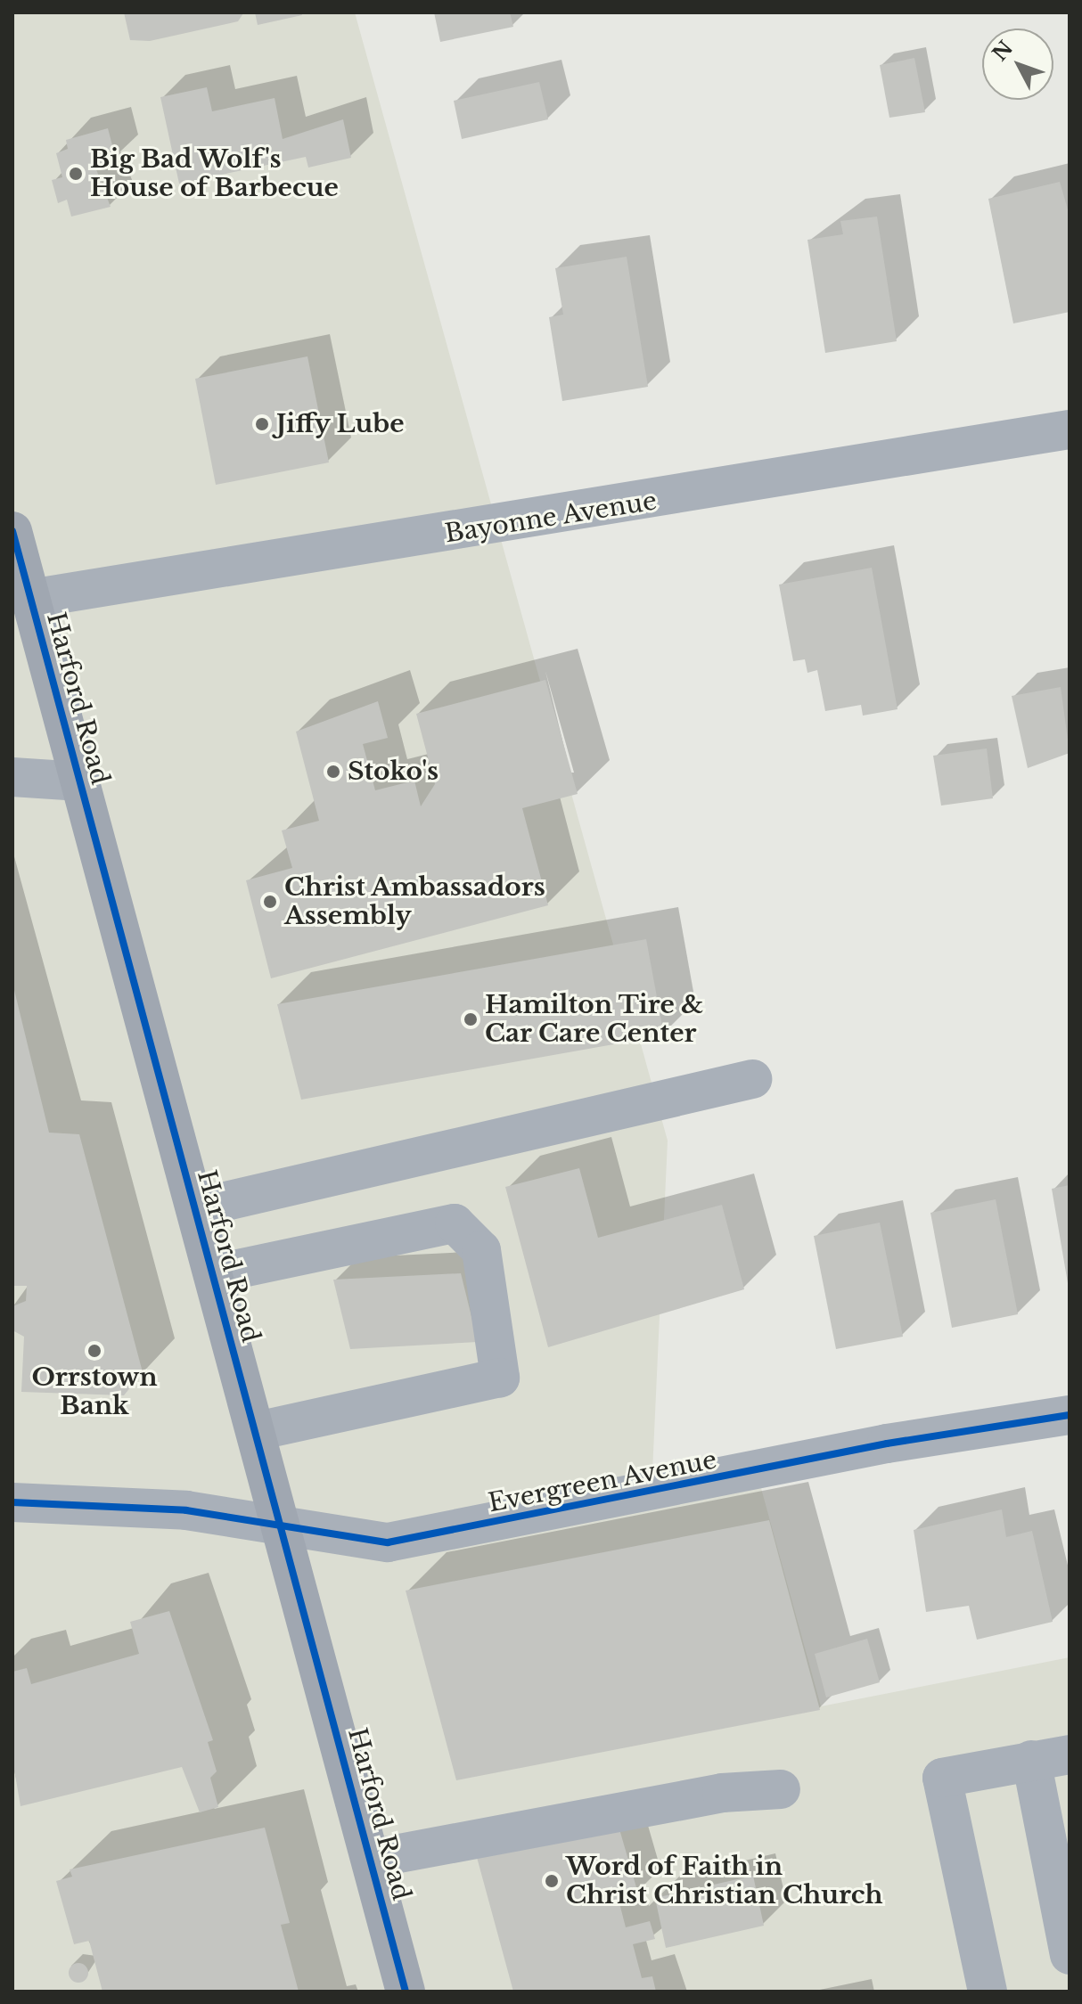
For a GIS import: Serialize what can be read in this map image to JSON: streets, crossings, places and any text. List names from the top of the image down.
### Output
{
  "streets": {
    "main road": ["Harford Road"],
    "street": ["Bayonne Avenue", "Evergreen Avenue"]
  },
  "crossings": [
    ["Bayonne Avenue", "Harford Road"],
    ["Harford Road", "Evergreen Avenue"]
  ],
  "places": [
    "Big Bad Wolf's House of Barbecue",
    "Jiffy Lube",
    "Stoko's",
    "Christ Ambassadors Assembly",
    "Hamilton Tire & Car Care Center",
    "Orrstown Bank",
    "Word of Faith in Christ Christian Church"
  ],
  "north": "top left"
}
